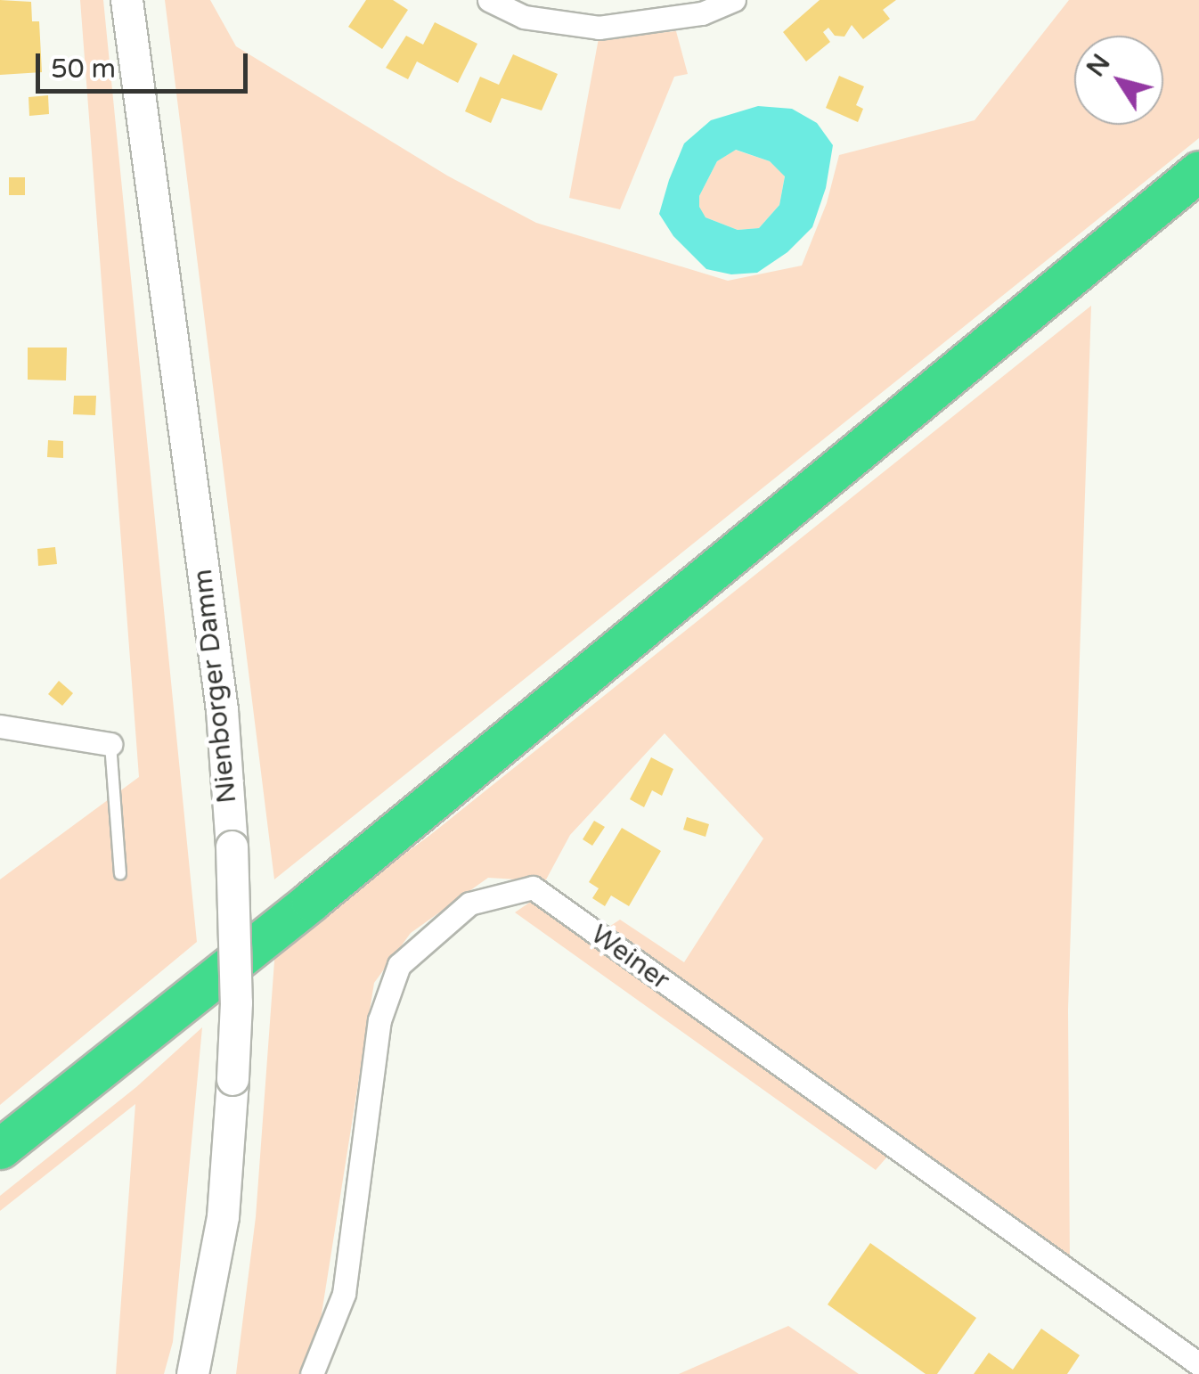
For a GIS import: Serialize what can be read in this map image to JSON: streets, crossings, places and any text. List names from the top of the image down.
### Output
{
  "streets": {
    "street": ["Nienborger Damm", "Weiner"]
  },
  "scale_bar": "50 m",
  "north": "top left"
}
